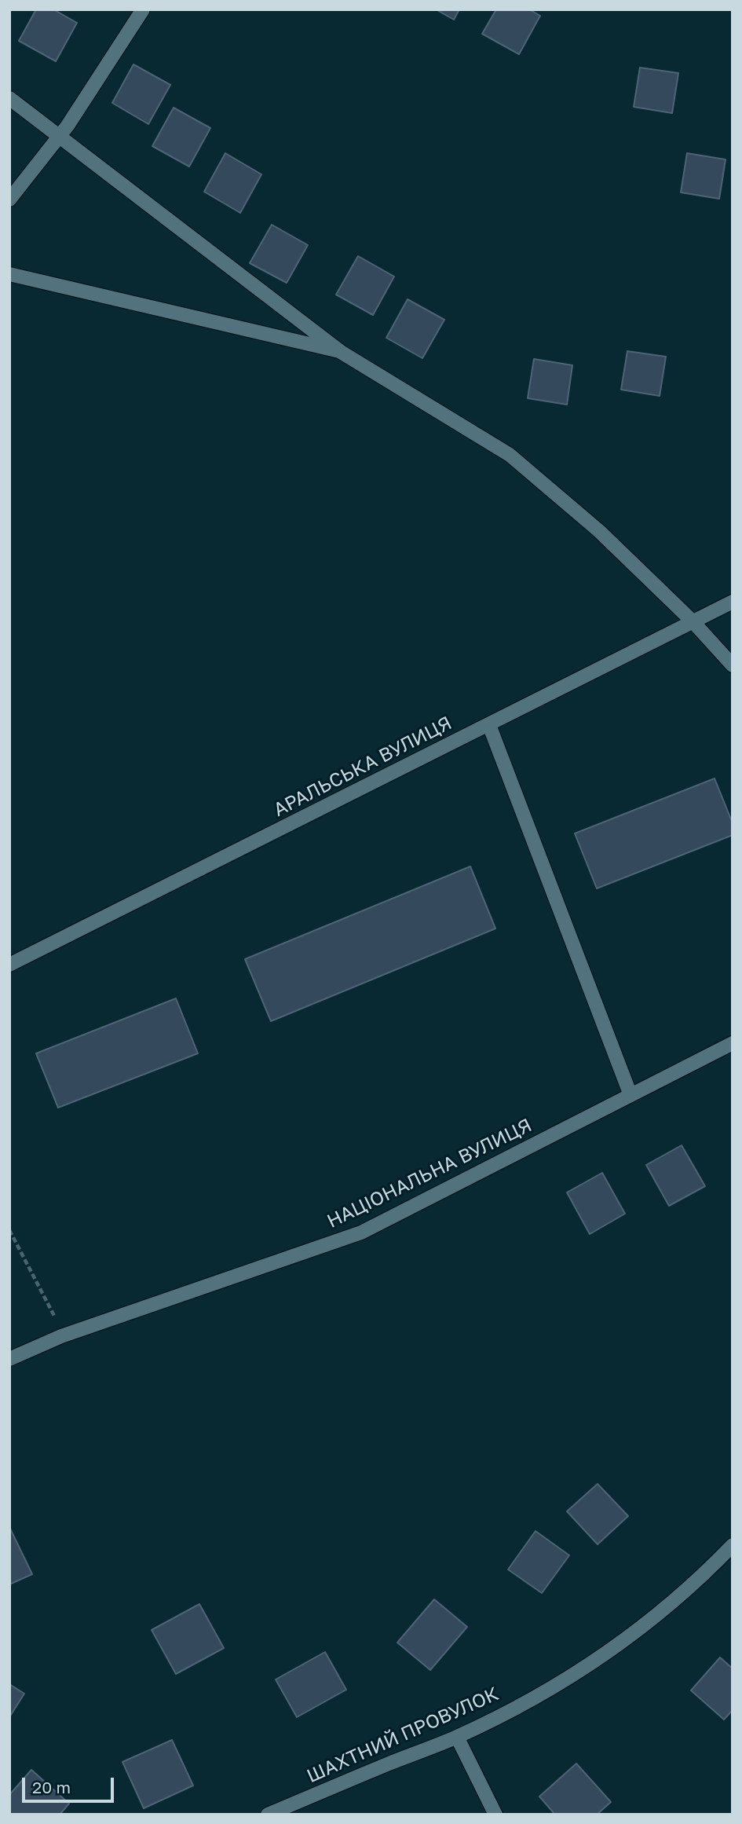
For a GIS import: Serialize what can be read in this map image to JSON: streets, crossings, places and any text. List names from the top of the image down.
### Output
{
  "streets": {
    "street": ["АРАЛЬСЬКА ВУЛИЦЯ", "НАЦІОНАЛЬНА ВУЛИЦЯ", "ШАХТНИЙ ПРОВУЛОК"]
  },
  "scale_bar": "20 m"
}
